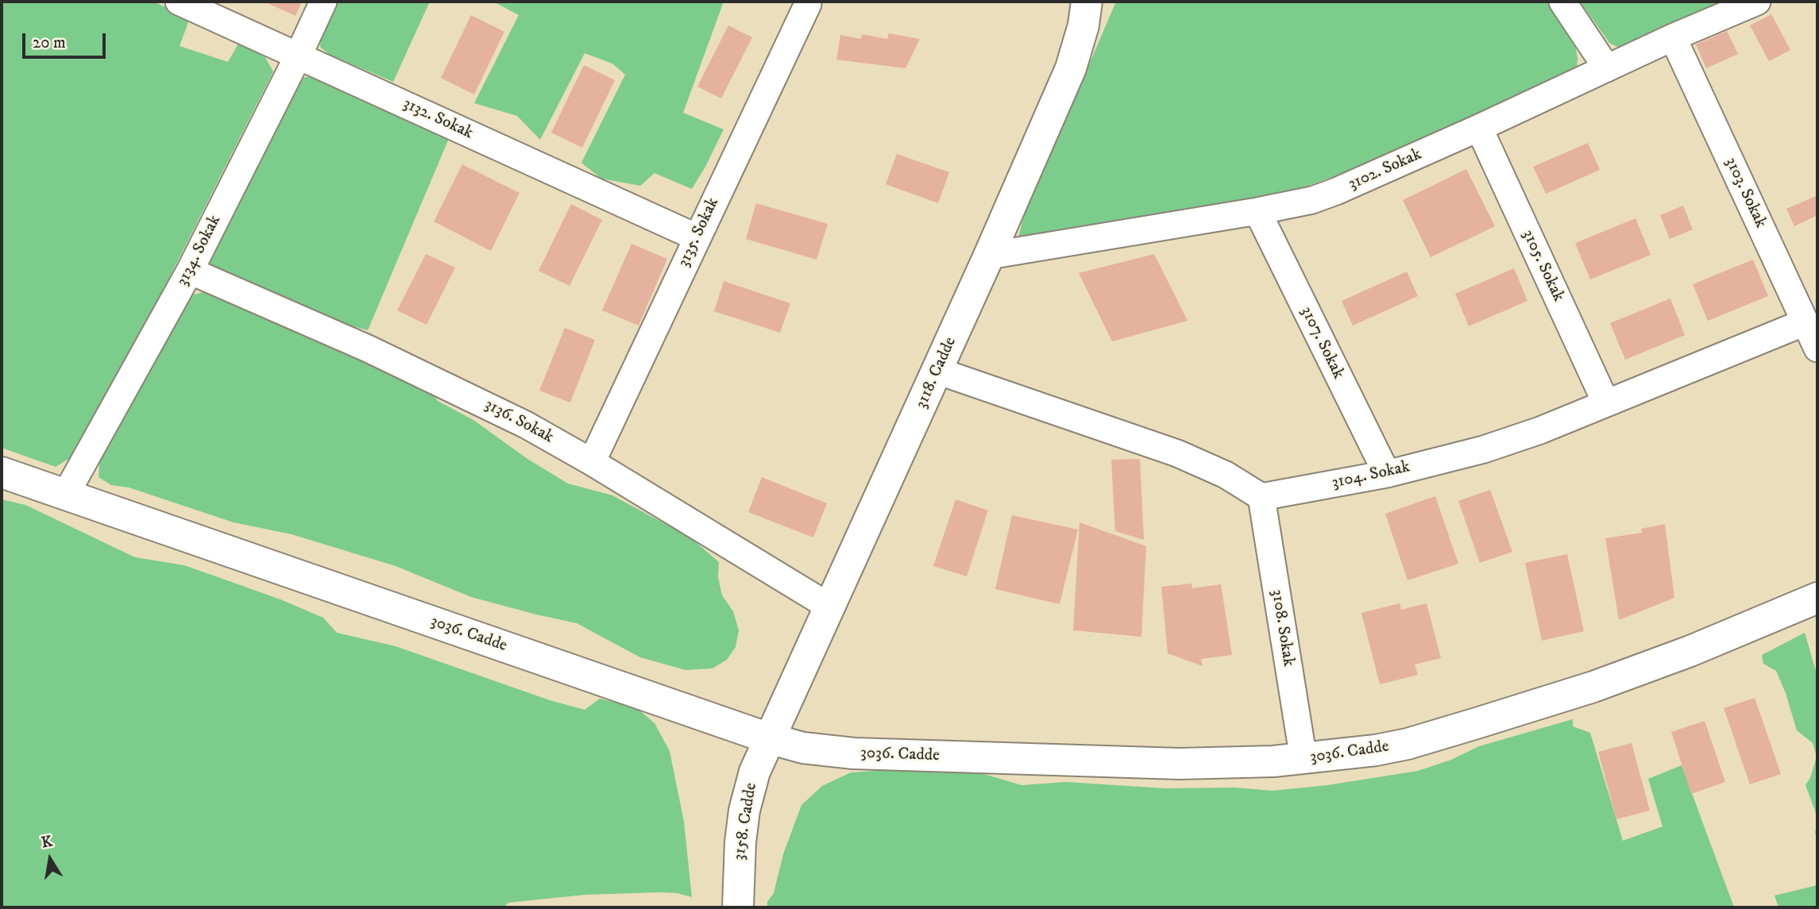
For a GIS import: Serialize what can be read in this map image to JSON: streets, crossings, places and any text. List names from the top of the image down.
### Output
{
  "streets": {
    "street": [
      "3132. Sokak",
      "3102. Sokak",
      "3103. Sokak",
      "3135. Sokak",
      "3134. Sokak",
      "3105. Sokak",
      "3107. Sokak",
      "3118. Cadde",
      "3136. Sokak",
      "3104. Sokak",
      "3108. Sokak",
      "3036. Cadde",
      "3158. Cadde"
    ]
  },
  "crossings": [
    ["3132. Sokak", "3135. Sokak"],
    ["3132. Sokak", "3134. Sokak"],
    ["3102. Sokak", "3103. Sokak"],
    ["3102. Sokak", "3105. Sokak"],
    ["3102. Sokak", "3107. Sokak"],
    ["3102. Sokak", "3118. Cadde"],
    ["3103. Sokak", "3104. Sokak"],
    ["3135. Sokak", "3136. Sokak"],
    ["3134. Sokak", "3136. Sokak"],
    ["3134. Sokak", "3036. Cadde"],
    ["3105. Sokak", "3104. Sokak"],
    ["3107. Sokak", "3104. Sokak"],
    ["3118. Cadde", "3136. Sokak"],
    ["3118. Cadde", "3036. Cadde"],
    ["3118. Cadde", "3158. Cadde"],
    ["3104. Sokak", "3108. Sokak"],
    ["3108. Sokak", "3036. Cadde"],
    ["3036. Cadde", "3158. Cadde"]
  ],
  "scale_bar": "20 m",
  "north": "top"
}
